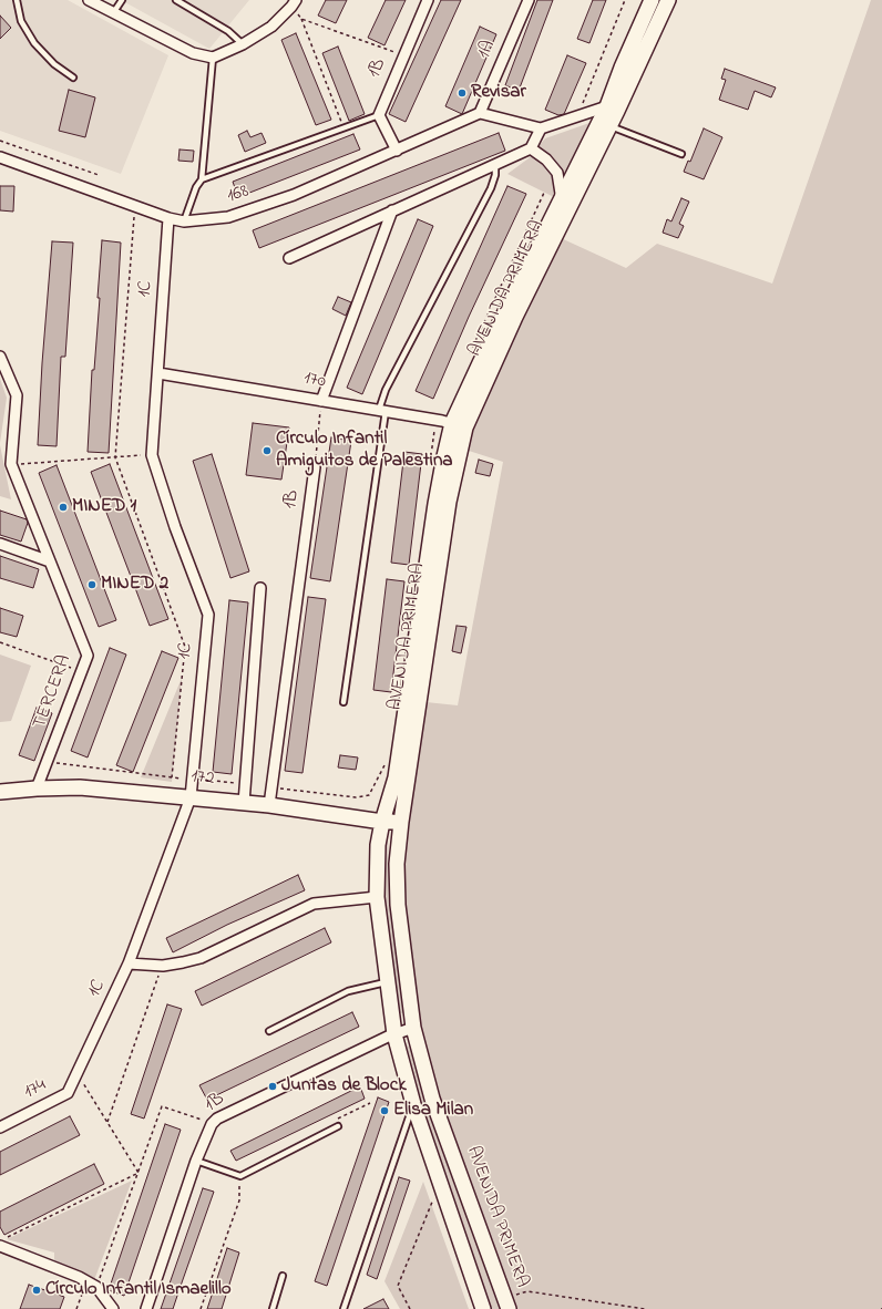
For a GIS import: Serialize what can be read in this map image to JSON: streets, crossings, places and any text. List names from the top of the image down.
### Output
{
  "streets": {
    "street": [
      "1A",
      "1B",
      "168",
      "1C",
      "AVENIDA PRIMERA",
      "170",
      "TERCERA",
      "172",
      "174"
    ]
  },
  "crossings": [
    ["1A", "168"],
    ["1B", "AVENIDA PRIMERA"],
    ["1B", "170"],
    ["1B", "172"],
    ["168", "1C"],
    ["1C", "170"],
    ["1C", "172"],
    ["1C", "174"],
    ["AVENIDA PRIMERA", "170"],
    ["AVENIDA PRIMERA", "172"],
    ["TERCERA", "172"]
  ],
  "places": [
    "Revisar",
    "Círculo Infantil Amiguitos de Palestina",
    "MINED 1",
    "MINED 2",
    "Juntas de Block",
    "Elisa Milan",
    "Círculo Infantil Ismaelillo"
  ]
}
